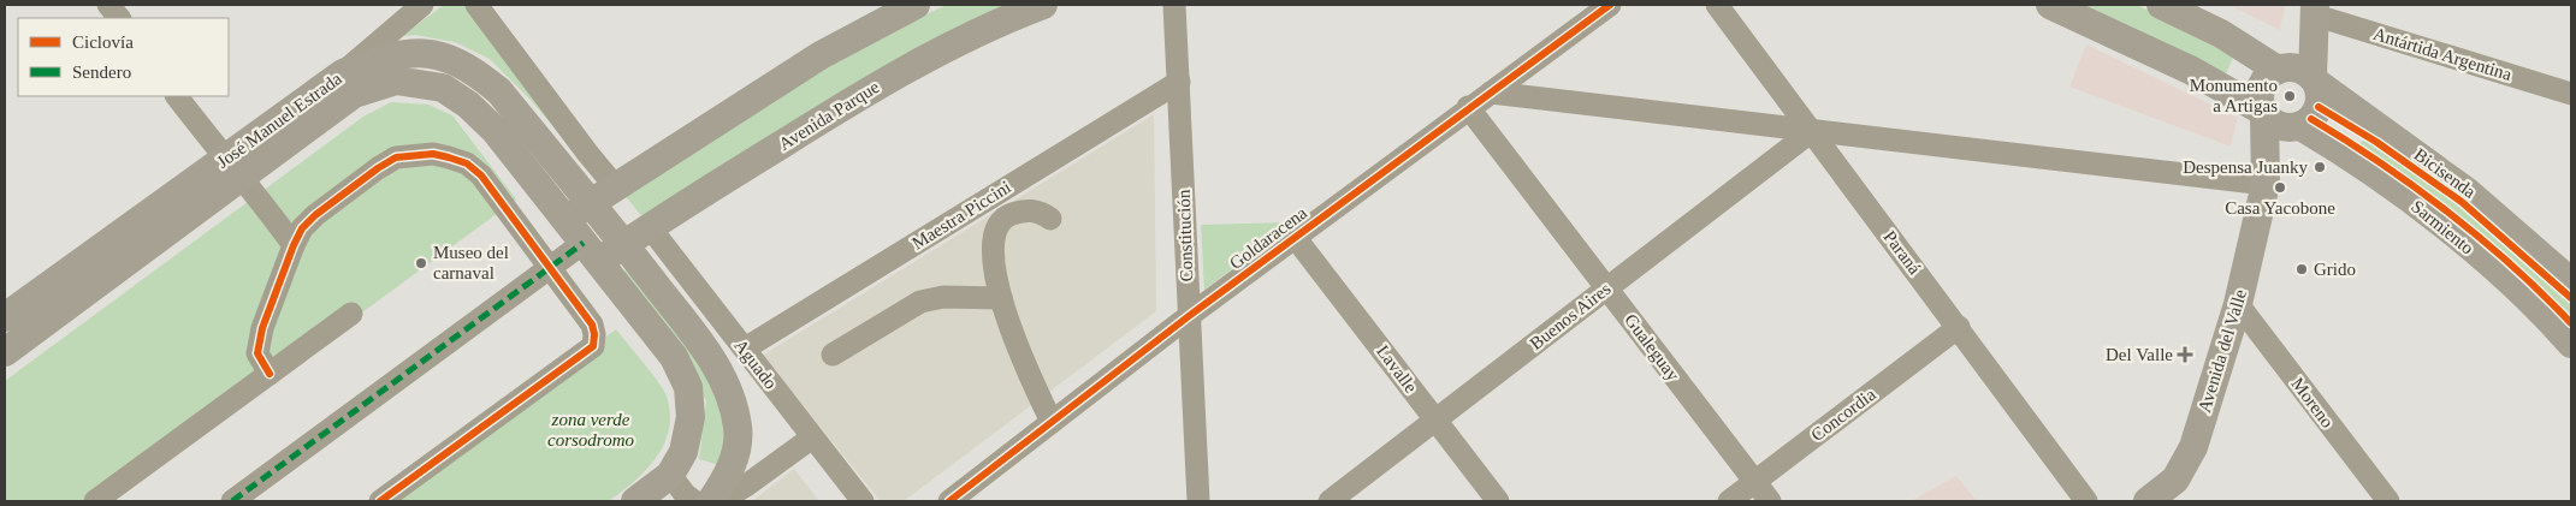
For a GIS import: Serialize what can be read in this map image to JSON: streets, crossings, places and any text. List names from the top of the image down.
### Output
{
  "streets": {
    "main road": [
      "Avenida Parque",
      "José Manuel Estrada",
      "Sarmiento",
      "Avenida del Valle"
    ],
    "street": [
      "Antártida Argentina",
      "Maestra Piccini",
      "Constitución",
      "Goldaracena",
      "Paraná",
      "Buenos Aires",
      "Gualeguay",
      "Aguado",
      "Lavalle",
      "Moreno",
      "Concordia"
    ],
    "cycle path": ["Bicisenda"]
  },
  "crossings": [
    ["Avenida Parque", "José Manuel Estrada"],
    ["Avenida Parque", "Aguado"],
    ["Maestra Piccini", "Constitución"],
    ["Maestra Piccini", "Aguado"],
    ["Constitución", "Goldaracena"],
    ["Goldaracena", "Gualeguay"],
    ["Goldaracena", "Lavalle"],
    ["Paraná", "Buenos Aires"],
    ["Paraná", "Concordia"],
    ["Buenos Aires", "Gualeguay"],
    ["Buenos Aires", "Lavalle"],
    ["Gualeguay", "Concordia"],
    ["Avenida del Valle", "Moreno"]
  ],
  "parks": ["zona verde corsodromo"],
  "places": {
    "other": [
      "Monumento a Artigas",
      "Despensa Juanky",
      "Casa Yacobone",
      "Museo del carnaval",
      "Grido"
    ],
    "health": ["Del Valle"]
  },
  "legend": ["Ciclovía", "Sendero"]
}
